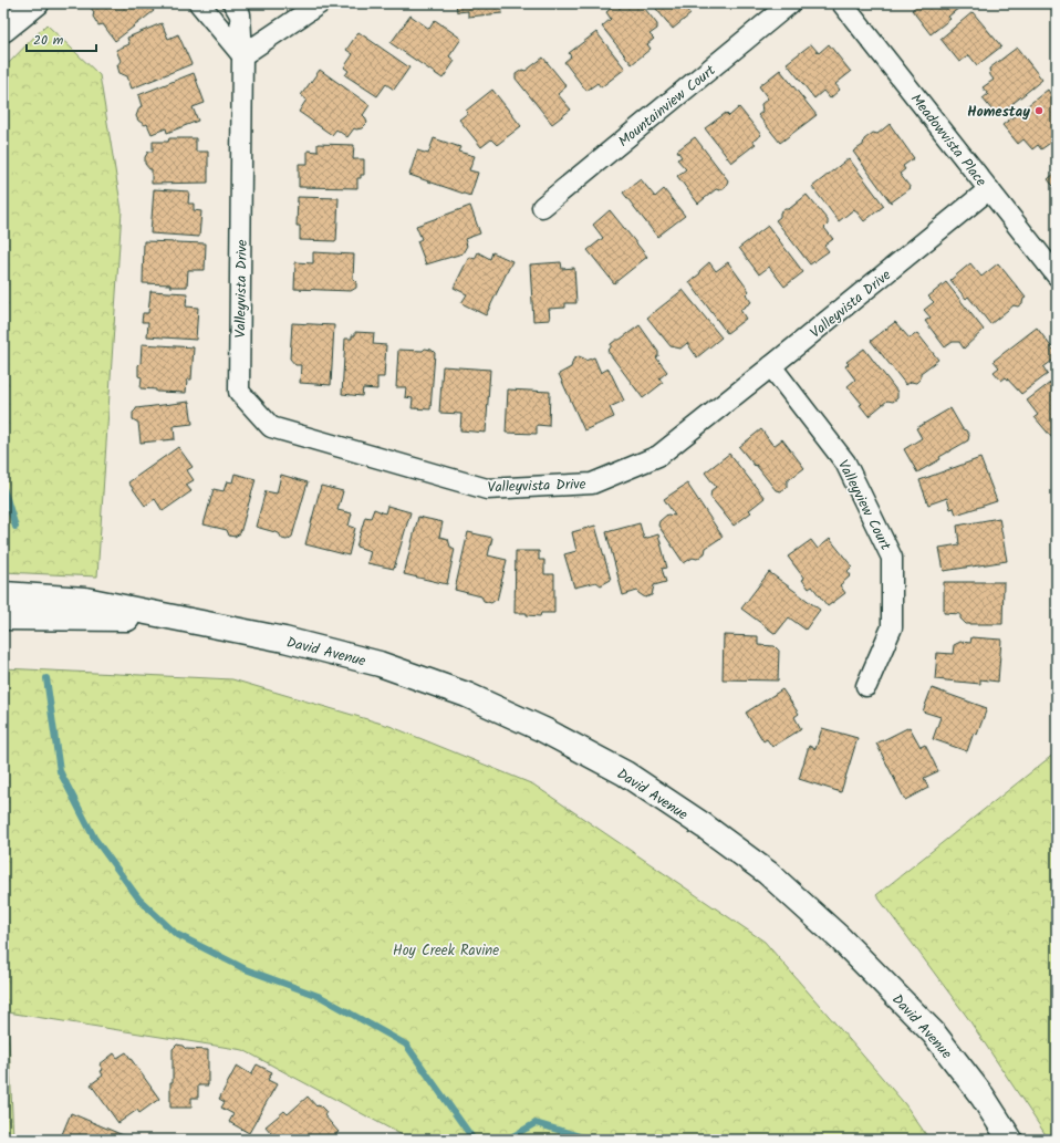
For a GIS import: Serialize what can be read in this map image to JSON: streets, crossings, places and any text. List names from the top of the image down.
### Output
{
  "streets": {
    "main road": ["David Avenue"],
    "street": [
      "Mountainview Court",
      "Meadowvista Place",
      "Valleyvista Drive",
      "Valleyview Court"
    ]
  },
  "crossings": [
    ["Meadowvista Place", "Valleyvista Drive"],
    ["Valleyvista Drive", "Valleyview Court"]
  ],
  "parks": ["Hoy Creek Ravine"],
  "places": ["Homestay"],
  "scale_bar": "20 m"
}
